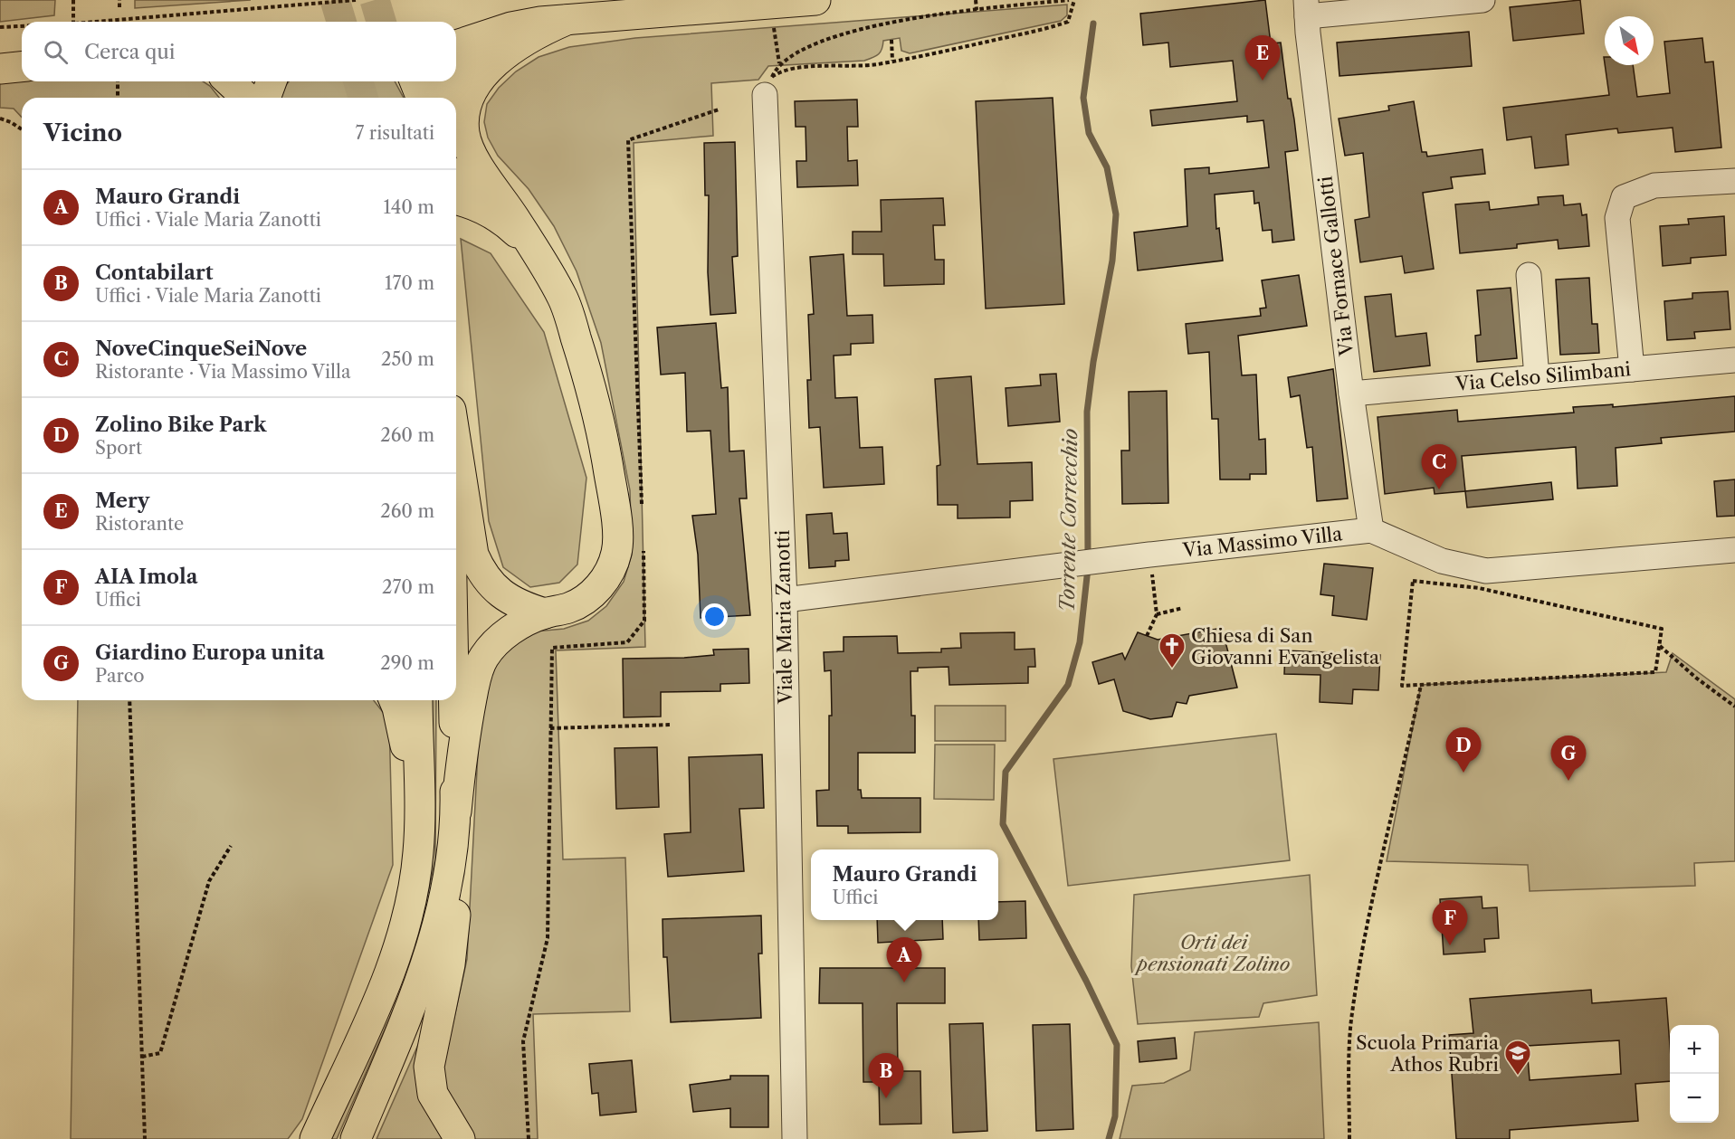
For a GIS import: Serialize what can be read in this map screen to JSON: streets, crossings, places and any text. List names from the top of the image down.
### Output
{
  "streets": {
    "street": [
      "Via Fornace Gallotti",
      "Via Celso Silimbani",
      "Via Massimo Villa",
      "Viale Maria Zanotti"
    ]
  },
  "crossings": [
    ["Via Fornace Gallotti", "Via Celso Silimbani"],
    ["Via Fornace Gallotti", "Via Massimo Villa"],
    ["Via Massimo Villa", "Viale Maria Zanotti"]
  ],
  "water": ["Torrente Correcchio"],
  "parks": ["Orti dei pensionati Zolino"],
  "places": {
    "church": ["Chiesa di San Giovanni Evangelista"],
    "school or university": ["Scuola Primaria Athos Rubri"]
  },
  "north": "bottom right",
  "page": {
    "search": "Cerca qui",
    "pins": [
      "E",
      "C",
      "D",
      "G",
      "F",
      "A",
      "B"
    ],
    "heading": ["Vicino", "7 risultati"],
    "list": [
      {
        "mark": "A",
        "name": "Mauro Grandi",
        "note": "Uffici · Viale Maria Zanotti",
        "value": "140 m"
      },
      {
        "mark": "B",
        "name": "Contabilart",
        "note": "Uffici · Viale Maria Zanotti",
        "value": "170 m"
      },
      {
        "mark": "C",
        "name": "NoveCinqueSeiNove",
        "note": "Ristorante · Via Massimo Villa",
        "value": "250 m"
      },
      {
        "mark": "D",
        "name": "Zolino Bike Park",
        "note": "Sport",
        "value": "260 m"
      },
      {
        "mark": "E",
        "name": "Mery",
        "note": "Ristorante",
        "value": "260 m"
      },
      {
        "mark": "F",
        "name": "AIA Imola",
        "note": "Uffici",
        "value": "270 m"
      },
      {
        "mark": "G",
        "name": "Giardino Europa unita",
        "note": "Parco",
        "value": "290 m"
      }
    ],
    "popup": ["Mauro Grandi", "Uffici"],
    "map_buttons": ["+", "−"]
  }
}
